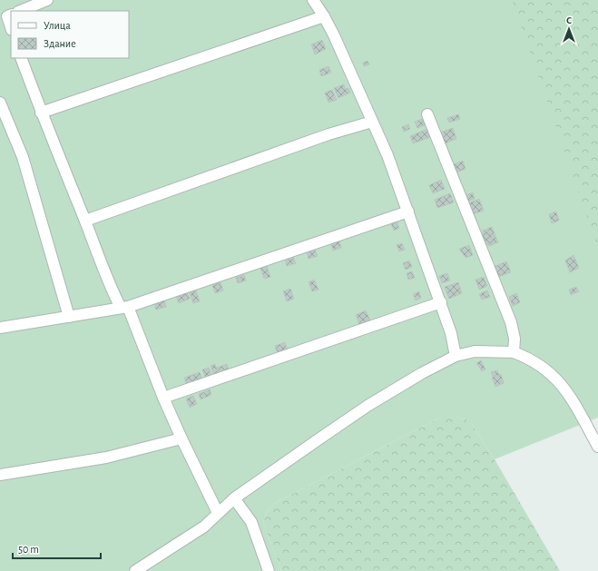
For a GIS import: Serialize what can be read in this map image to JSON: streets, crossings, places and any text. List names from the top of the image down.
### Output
{
  "legend": ["Улица", "Здание"],
  "scale_bar": "50 m",
  "north": "top"
}
